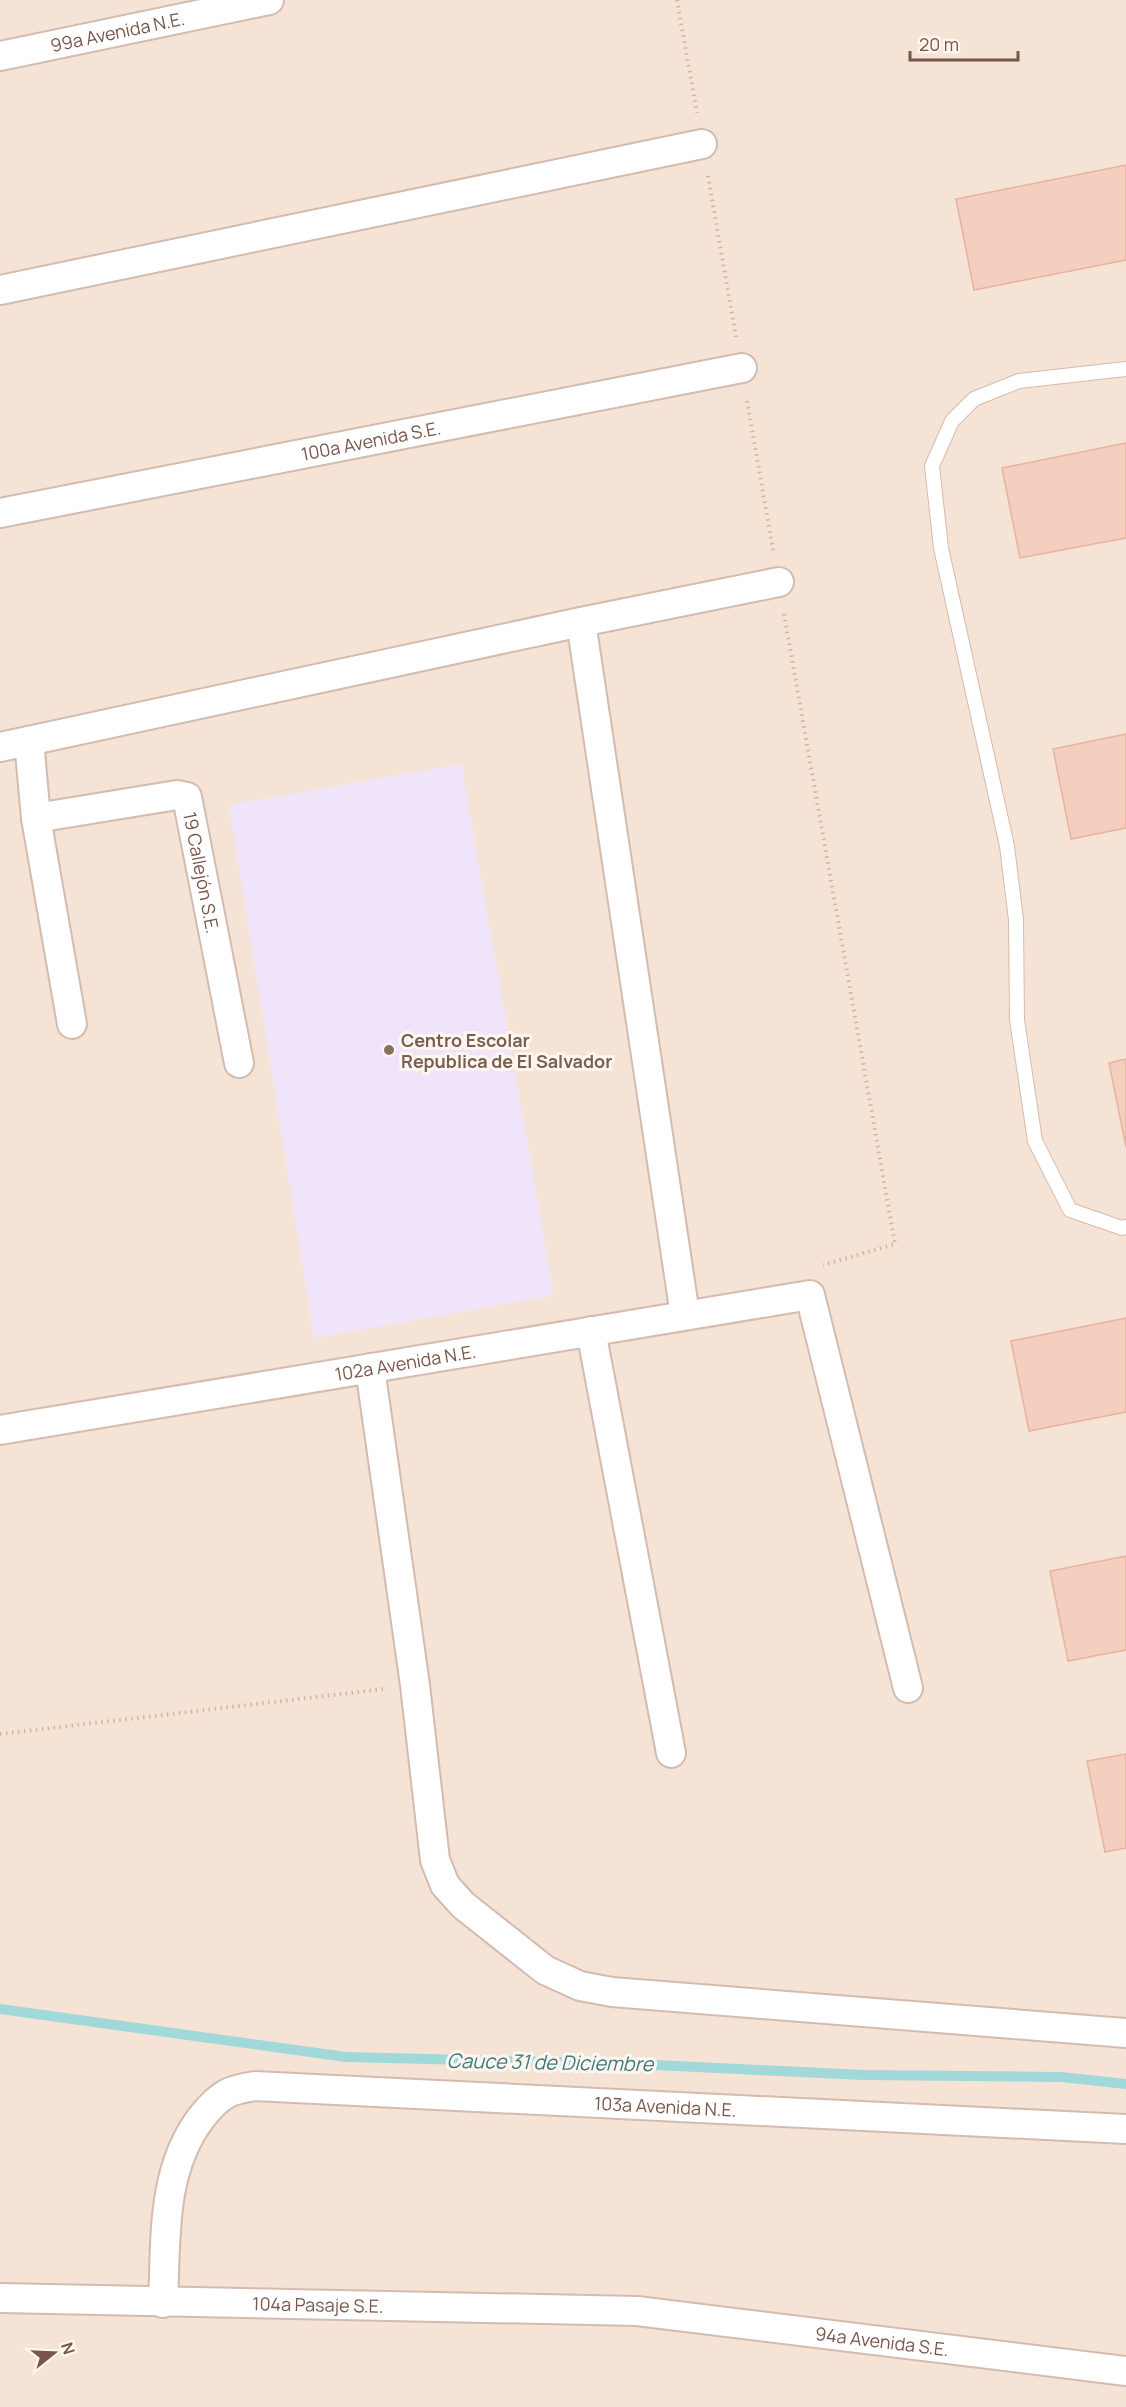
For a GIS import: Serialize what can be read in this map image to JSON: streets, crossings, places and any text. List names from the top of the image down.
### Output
{
  "streets": {
    "street": [
      "99a Avenida N.E.",
      "100a Avenida S.E.",
      "19 Callejón S.E.",
      "102a Avenida N.E.",
      "103a Avenida N.E.",
      "104a Pasaje S.E.",
      "94a Avenida S.E."
    ]
  },
  "crossings": [
    ["103a Avenida N.E.", "104a Pasaje S.E."],
    ["104a Pasaje S.E.", "94a Avenida S.E."]
  ],
  "water": ["Cauce 31 de Diciembre"],
  "places": ["Centro Escolar Republica de El Salvador"],
  "scale_bar": "20 m",
  "north": "right"
}
